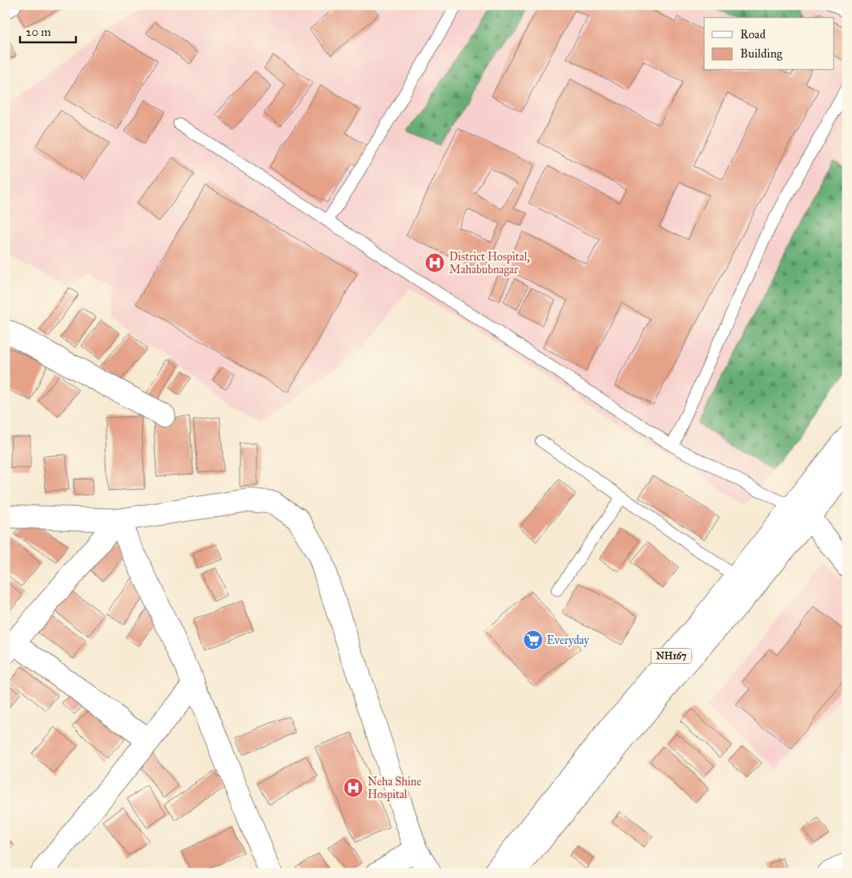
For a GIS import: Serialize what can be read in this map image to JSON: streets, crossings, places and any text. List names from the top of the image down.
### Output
{
  "streets": {
    "main road": ["NH167"]
  },
  "places": {
    "hospital": ["District Hospital, Mahabubnagar", "Neha Shine Hospital"],
    "supermarket": ["Everyday"]
  },
  "legend": ["Road", "Building"],
  "scale_bar": "20 m"
}
